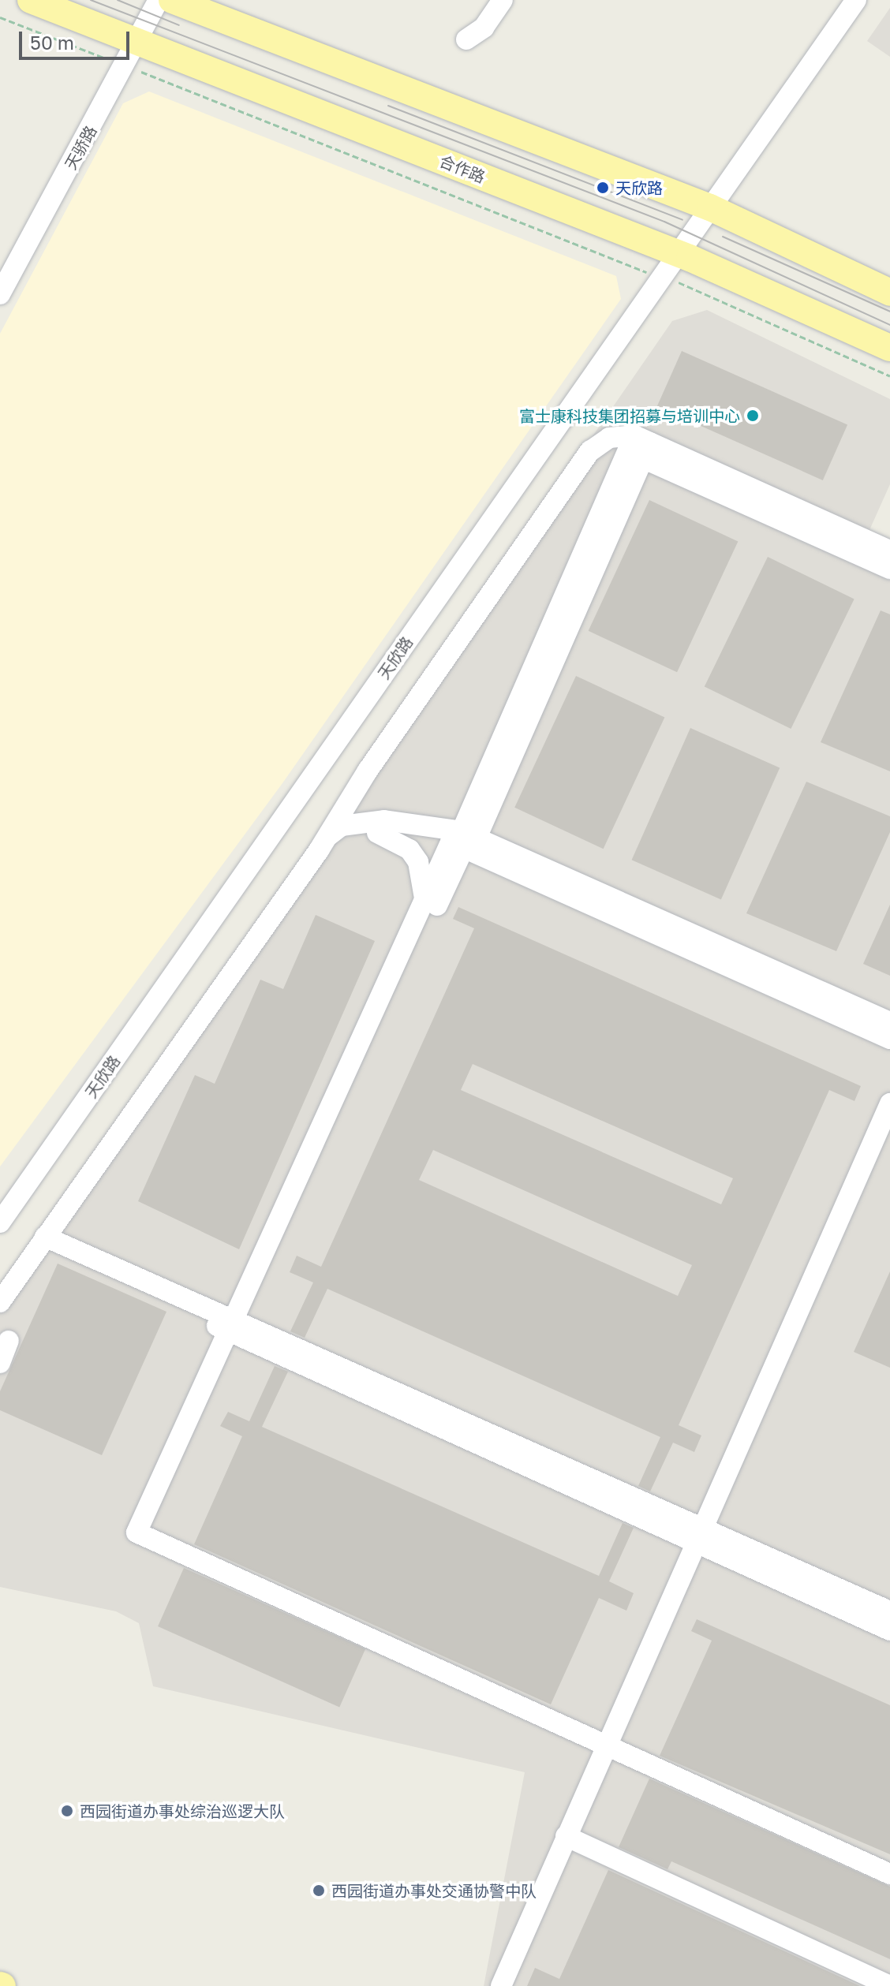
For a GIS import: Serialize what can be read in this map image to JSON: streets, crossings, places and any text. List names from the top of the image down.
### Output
{
  "streets": {
    "main road": ["合作路"],
    "street": ["天骄路", "天欣路"]
  },
  "crossings": [
    ["天骄路", "合作路"],
    ["合作路", "天欣路"]
  ],
  "places": [
    "天欣路",
    "富士康科技集团招募与培训中心",
    "西园街道办事处综治巡逻大队",
    "西园街道办事处交通协警中队"
  ],
  "scale_bar": "50 m"
}
